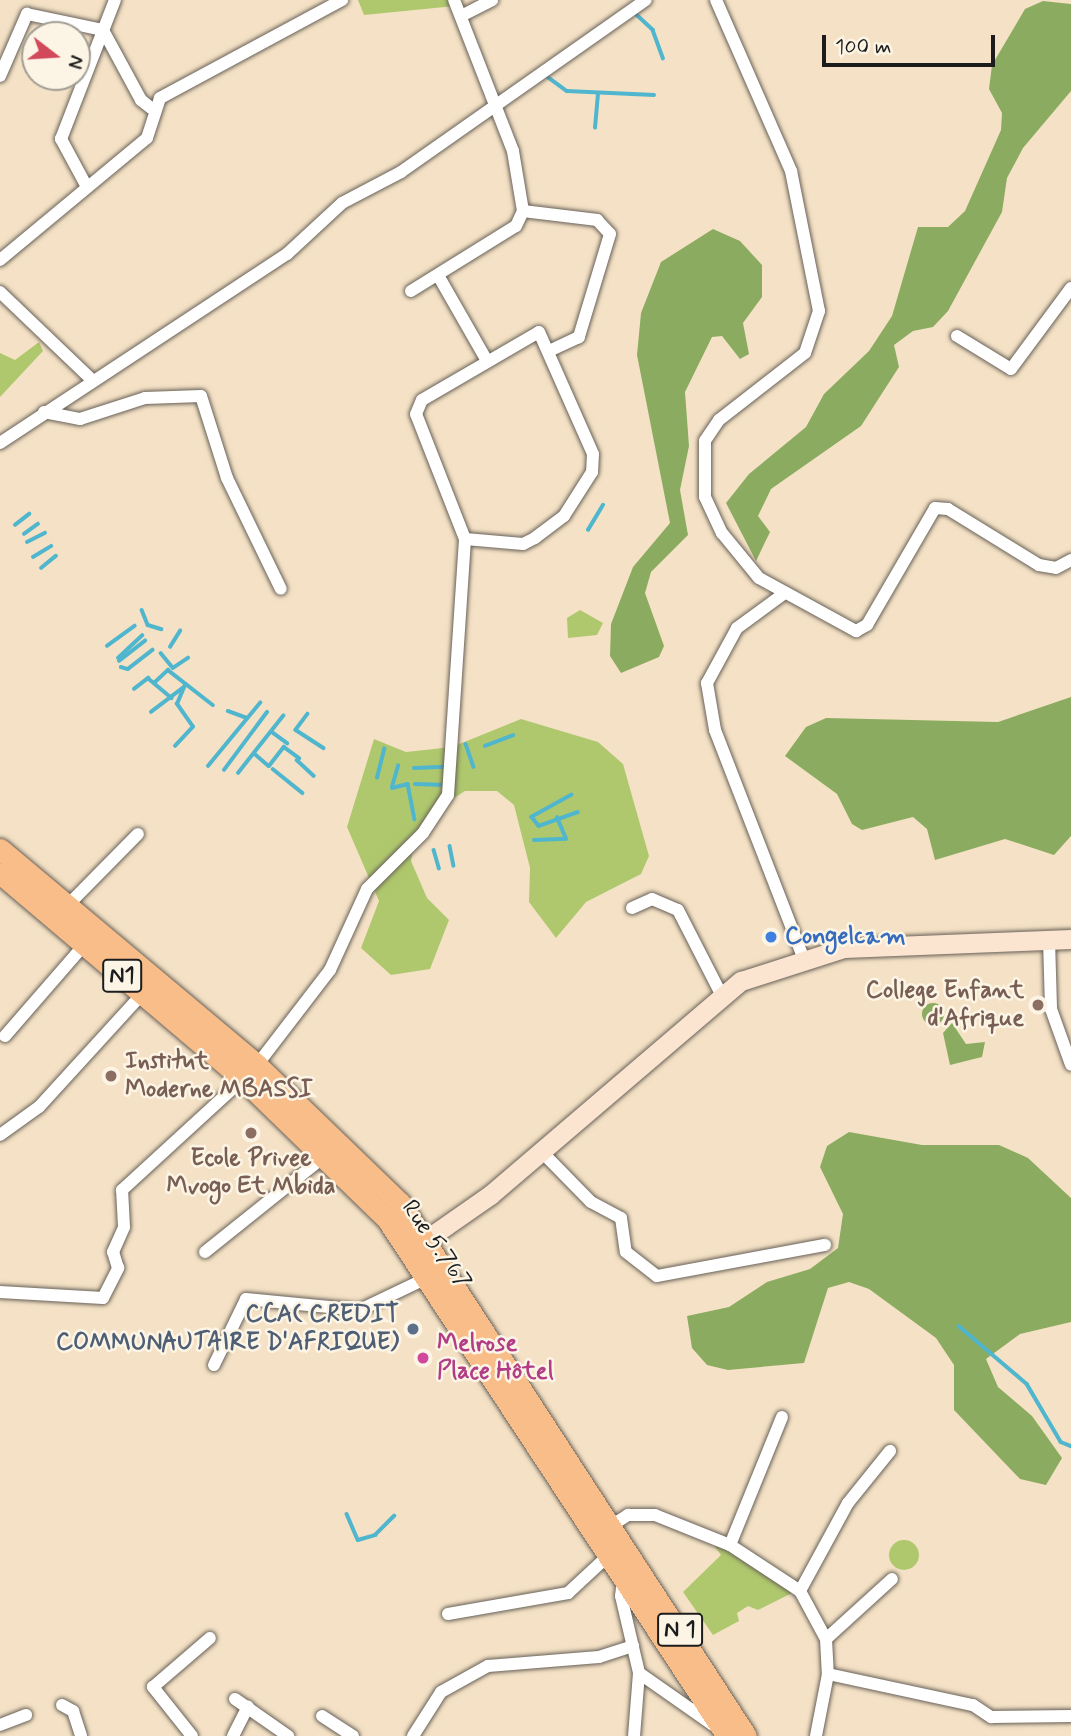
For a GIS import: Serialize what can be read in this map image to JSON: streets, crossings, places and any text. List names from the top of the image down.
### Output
{
  "streets": {
    "highway": ["N1", "Rue 5.767", "N 1"]
  },
  "crossings": [
    ["Rue 5.767", "N 1"]
  ],
  "places": [
    "Congelcam",
    "College Enfant d'Afrique",
    "Institut Moderne MBASSI",
    "Ecole Privee Mvogo Et Mbida",
    "CCA( CREDIT COMMUNAUTAIRE D'AFRIQUE)",
    "Melrose Place Hôtel"
  ],
  "scale_bar": "100 m",
  "north": "right"
}
